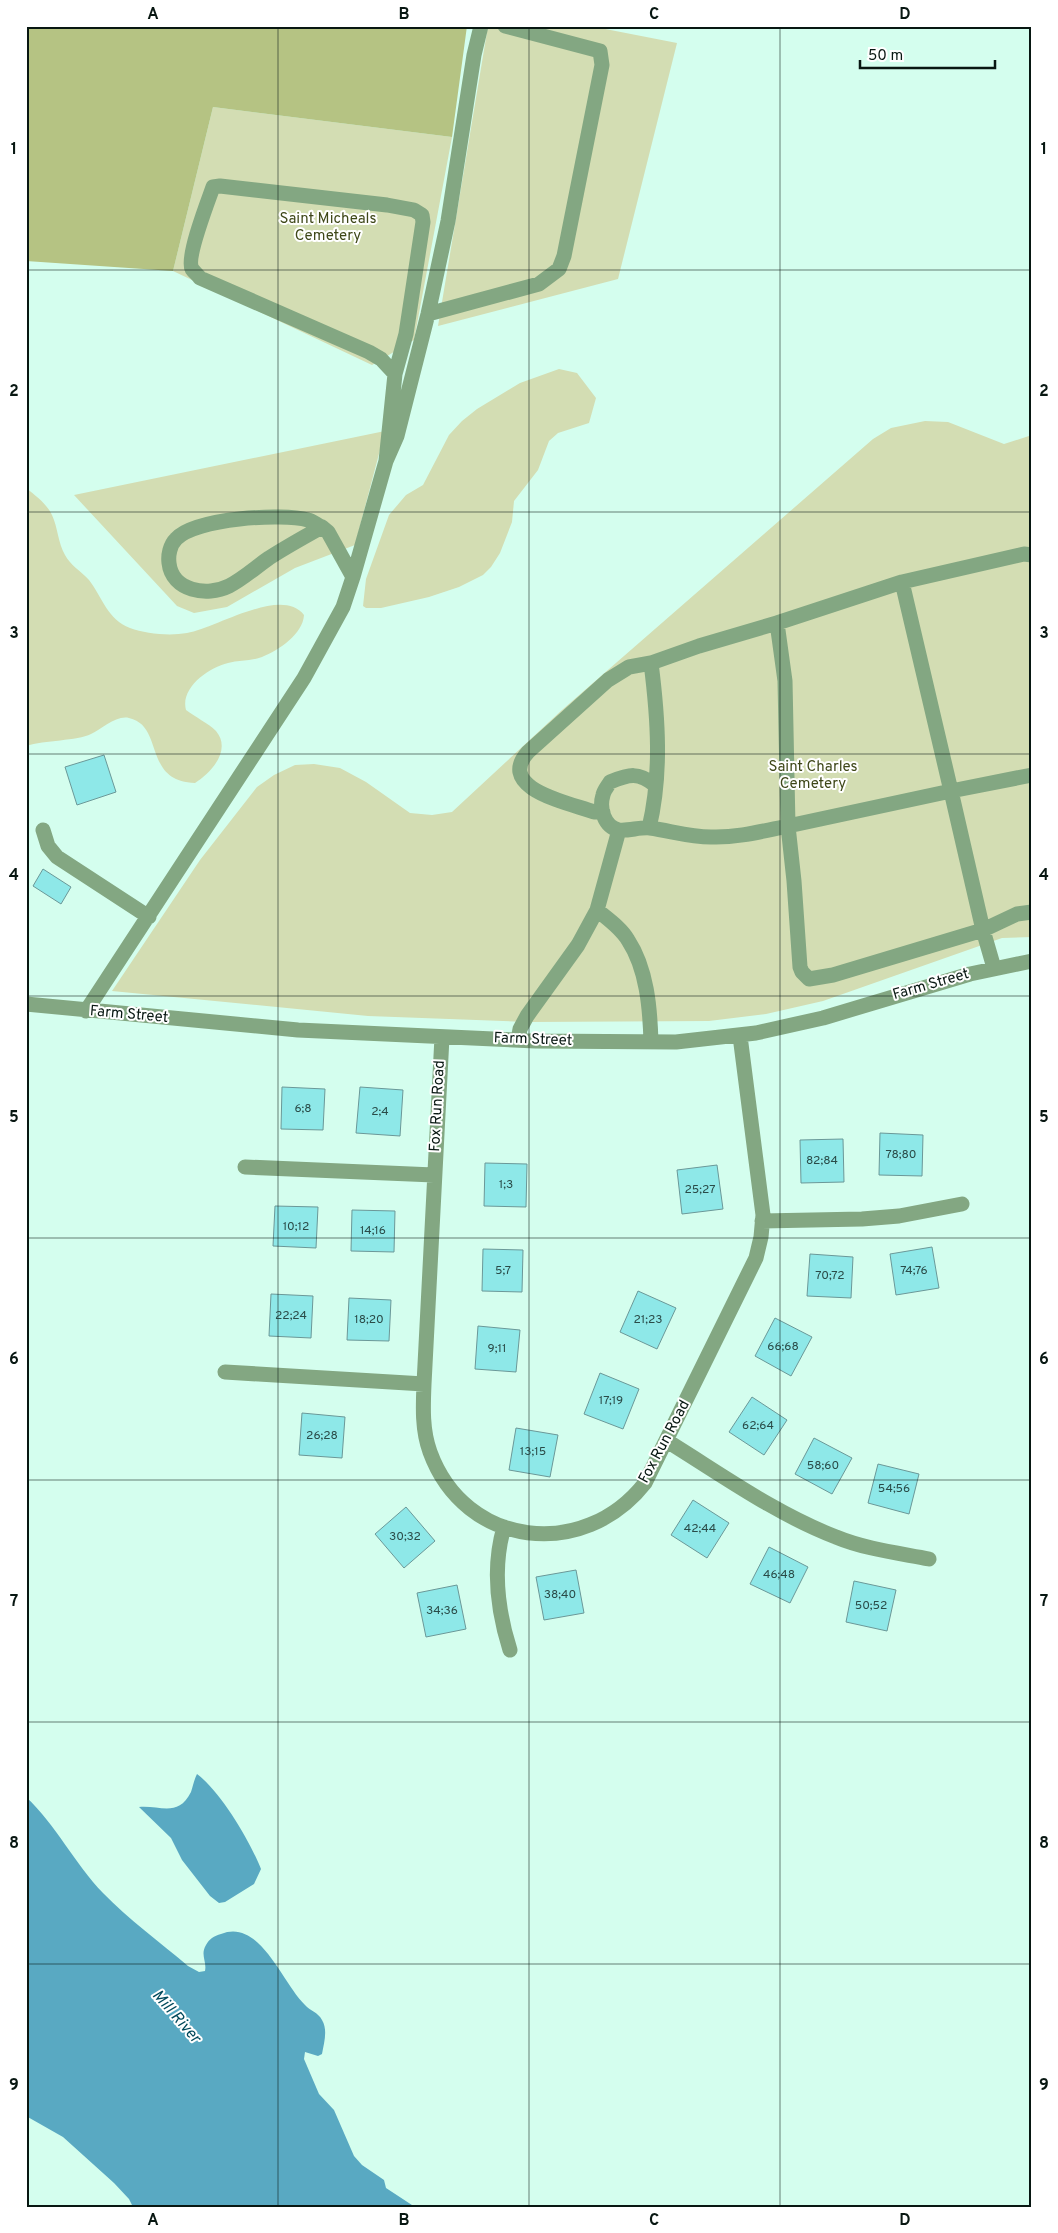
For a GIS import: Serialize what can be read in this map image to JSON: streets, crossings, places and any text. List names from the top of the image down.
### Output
{
  "streets": {
    "street": ["Farm Street", "Fox Run Road"]
  },
  "crossings": [
    ["Farm Street", "Fox Run Road"]
  ],
  "water": ["Mill River"],
  "parks": ["Saint Micheals Cemetery", "Saint Charles Cemetery"],
  "house_numbers": [
    "6;8",
    "2;4",
    "78;80",
    "82;84",
    "1;3",
    "25;27",
    "10;12",
    "14;16",
    "5;7",
    "74;76",
    "70;72",
    "22;24",
    "18;20",
    "21;23",
    "66;68",
    "9;11",
    "17;19",
    "62;64",
    "26;28",
    "13;15",
    "58;60",
    "54;56",
    "42;44",
    "30;32",
    "46;48",
    "38;40",
    "50;52",
    "34;36"
  ],
  "scale_bar": "50 m",
  "grid": {
    "columns": [
      "A",
      "B",
      "C",
      "D"
    ],
    "rows": [
      "1",
      "2",
      "3",
      "4",
      "5",
      "6",
      "7",
      "8",
      "9"
    ]
  }
}
